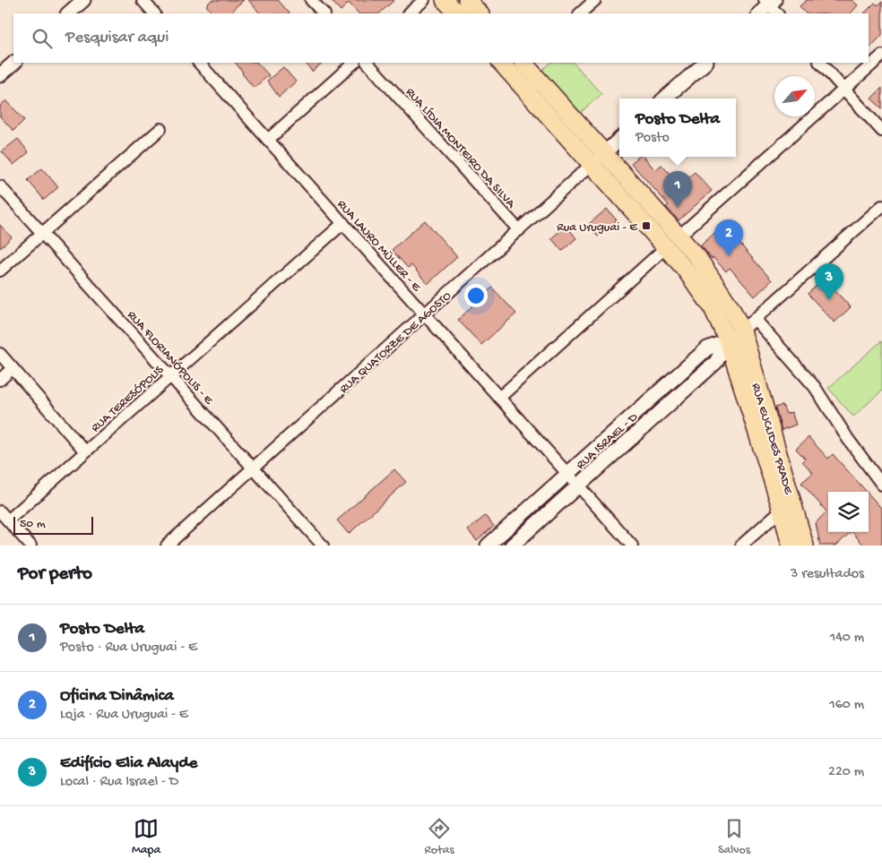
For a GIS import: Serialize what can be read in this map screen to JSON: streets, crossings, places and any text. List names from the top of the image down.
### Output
{
  "streets": {
    "main road": ["RUA EUCLIDES PRADE"],
    "street": [
      "RUA LÍDIA MONTEIRO DA SILVA",
      "RUA LAURO MÜLLER - E",
      "RUA QUATORZE DE AGOSTO",
      "RUA FLORIANÓPOLIS - E",
      "RUA TERESÓPOLIS",
      "RUA ISRAEL - D"
    ]
  },
  "crossings": [
    ["RUA LÍDIA MONTEIRO DA SILVA", "RUA QUATORZE DE AGOSTO"],
    ["RUA LAURO MÜLLER - E", "RUA QUATORZE DE AGOSTO"],
    ["RUA LAURO MÜLLER - E", "RUA TERESÓPOLIS"],
    ["RUA LAURO MÜLLER - E", "RUA ISRAEL - D"],
    ["RUA QUATORZE DE AGOSTO", "RUA FLORIANÓPOLIS - E"],
    ["RUA FLORIANÓPOLIS - E", "RUA TERESÓPOLIS"],
    ["RUA EUCLIDES PRADE", "RUA ISRAEL - D"]
  ],
  "places": {
    "transit": ["Rua Uruguai - E"]
  },
  "scale_bar": "50 m",
  "north": "top right",
  "page": {
    "search": "Pesquisar aqui",
    "popup": ["Posto Delta", "Posto"],
    "pins": ["1", "2", "3"],
    "scale": "50 m",
    "heading": ["Por perto", "3 resultados"],
    "list": [
      {
        "mark": "1",
        "name": "Posto Delta",
        "note": "Posto · Rua Uruguai - E",
        "value": "140 m"
      },
      {
        "mark": "2",
        "name": "Oficina Dinâmica",
        "note": "Loja · Rua Uruguai - E",
        "value": "160 m"
      },
      {
        "mark": "3",
        "name": "Edifício Elia Alayde",
        "note": "Local · Rua Israel - D",
        "value": "220 m"
      }
    ],
    "nav": ["Mapa", "Rotas", "Salvos"]
  }
}
